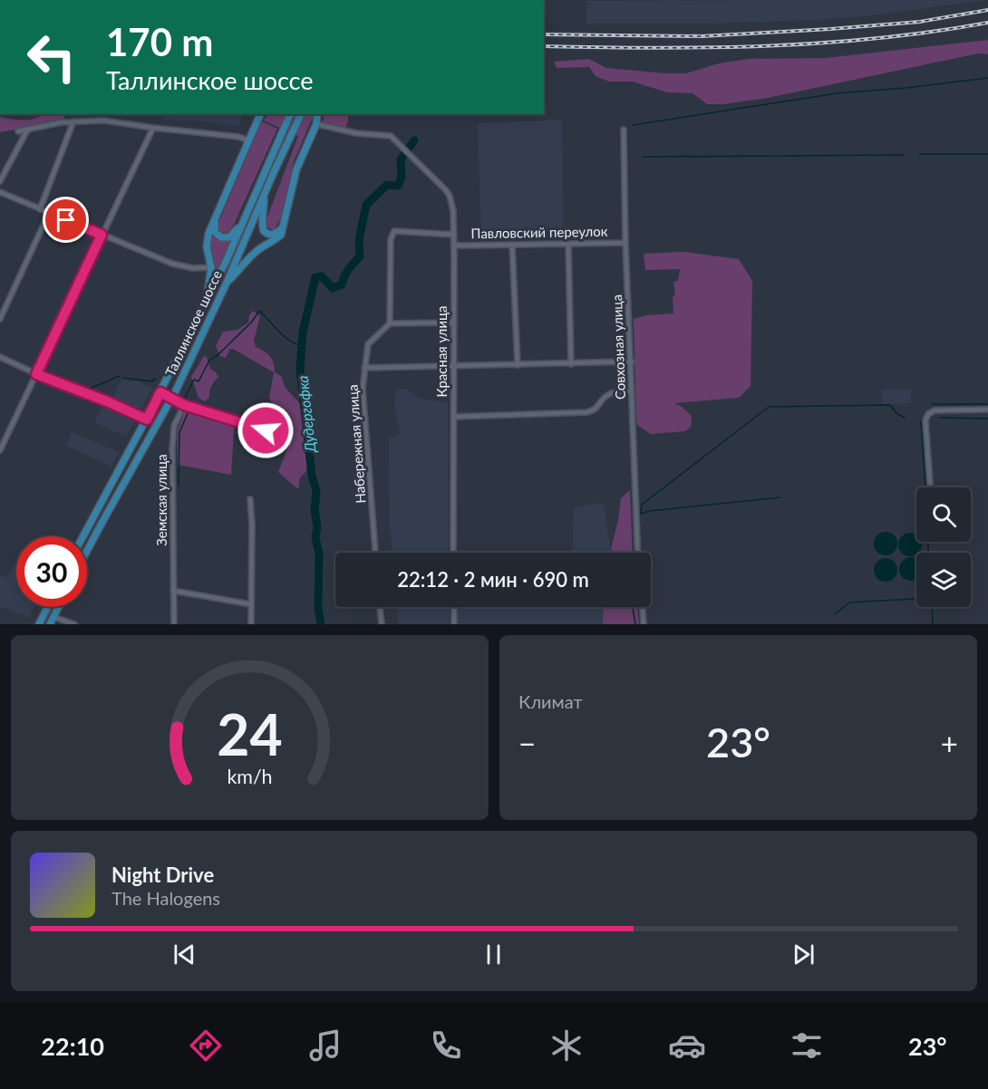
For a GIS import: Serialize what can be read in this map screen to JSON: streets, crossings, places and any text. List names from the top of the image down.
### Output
{
  "streets": {
    "main road": ["Таллинское шоссе"],
    "street": [
      "Павловский переулок",
      "Совхозная улица",
      "Красная улица",
      "Набережная улица",
      "Земская улица"
    ]
  },
  "crossings": [
    ["Павловский переулок", "Совхозная улица"],
    ["Павловский переулок", "Красная улица"]
  ],
  "water": ["Дудергофка"],
  "page": {
    "turn": ["170 m", "Таллинское шоссе"],
    "limit": "30",
    "trip": "22:12 · 2 мин · 690 m",
    "tile": "Климат",
    "heat": ["−", "23°", "+"],
    "song": ["Night Drive", "The Halogens"],
    "tabs": ["22:10", "23°"],
    "gauge": ["24", "km/h"]
  }
}
